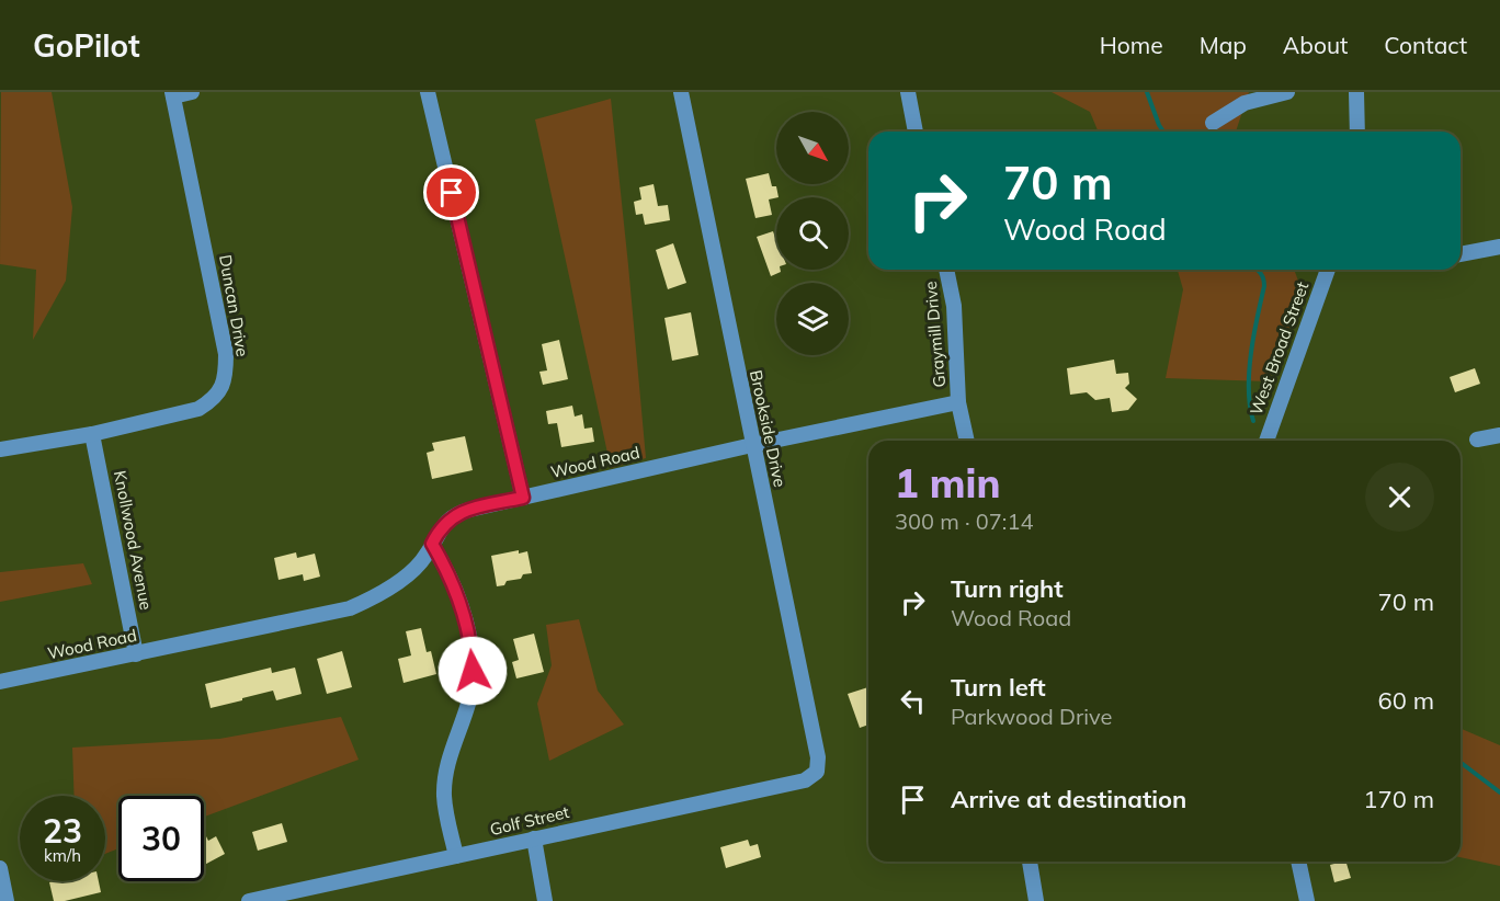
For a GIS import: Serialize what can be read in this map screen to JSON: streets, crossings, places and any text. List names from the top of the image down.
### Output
{
  "streets": {
    "street": [
      "Duncan Drive",
      "Graymill Drive",
      "West Broad Street",
      "Brookside Drive",
      "Wood Road",
      "Knollwood Avenue",
      "Golf Street"
    ]
  },
  "crossings": [
    ["Duncan Drive", "Knollwood Avenue"],
    ["Graymill Drive", "Wood Road"],
    ["Brookside Drive", "Wood Road"],
    ["Brookside Drive", "Golf Street"],
    ["Wood Road", "Knollwood Avenue"]
  ],
  "north": "bottom right",
  "page": {
    "header": "GoPilot",
    "nav": [
      "Home",
      "Map",
      "About",
      "Contact"
    ],
    "turn": ["70 m", "Wood Road"],
    "heading": ["1 min", "300 m · 07:14"],
    "list": [
      {
        "name": "Turn right",
        "note": "Wood Road",
        "value": "70 m"
      },
      {
        "name": "Turn left",
        "note": "Parkwood Drive",
        "value": "60 m"
      },
      {
        "name": "Arrive at destination",
        "value": "170 m"
      }
    ],
    "speed": "23 km/h",
    "limit": "30"
  }
}
